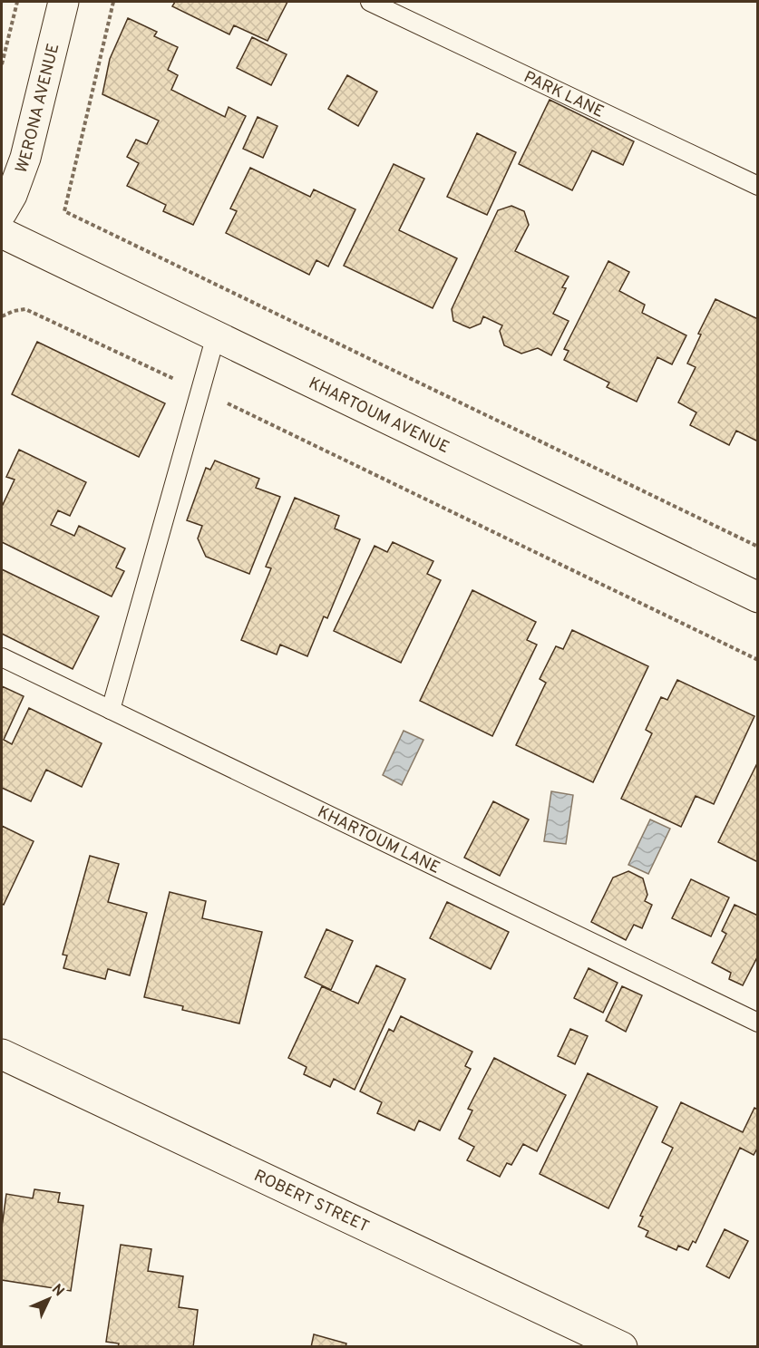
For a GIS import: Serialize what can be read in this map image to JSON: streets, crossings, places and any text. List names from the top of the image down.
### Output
{
  "streets": {
    "street": ["WERONA AVENUE", "KHARTOUM AVENUE", "ROBERT STREET"],
    "lane": ["PARK LANE", "KHARTOUM LANE"]
  },
  "north": "top right"
}
